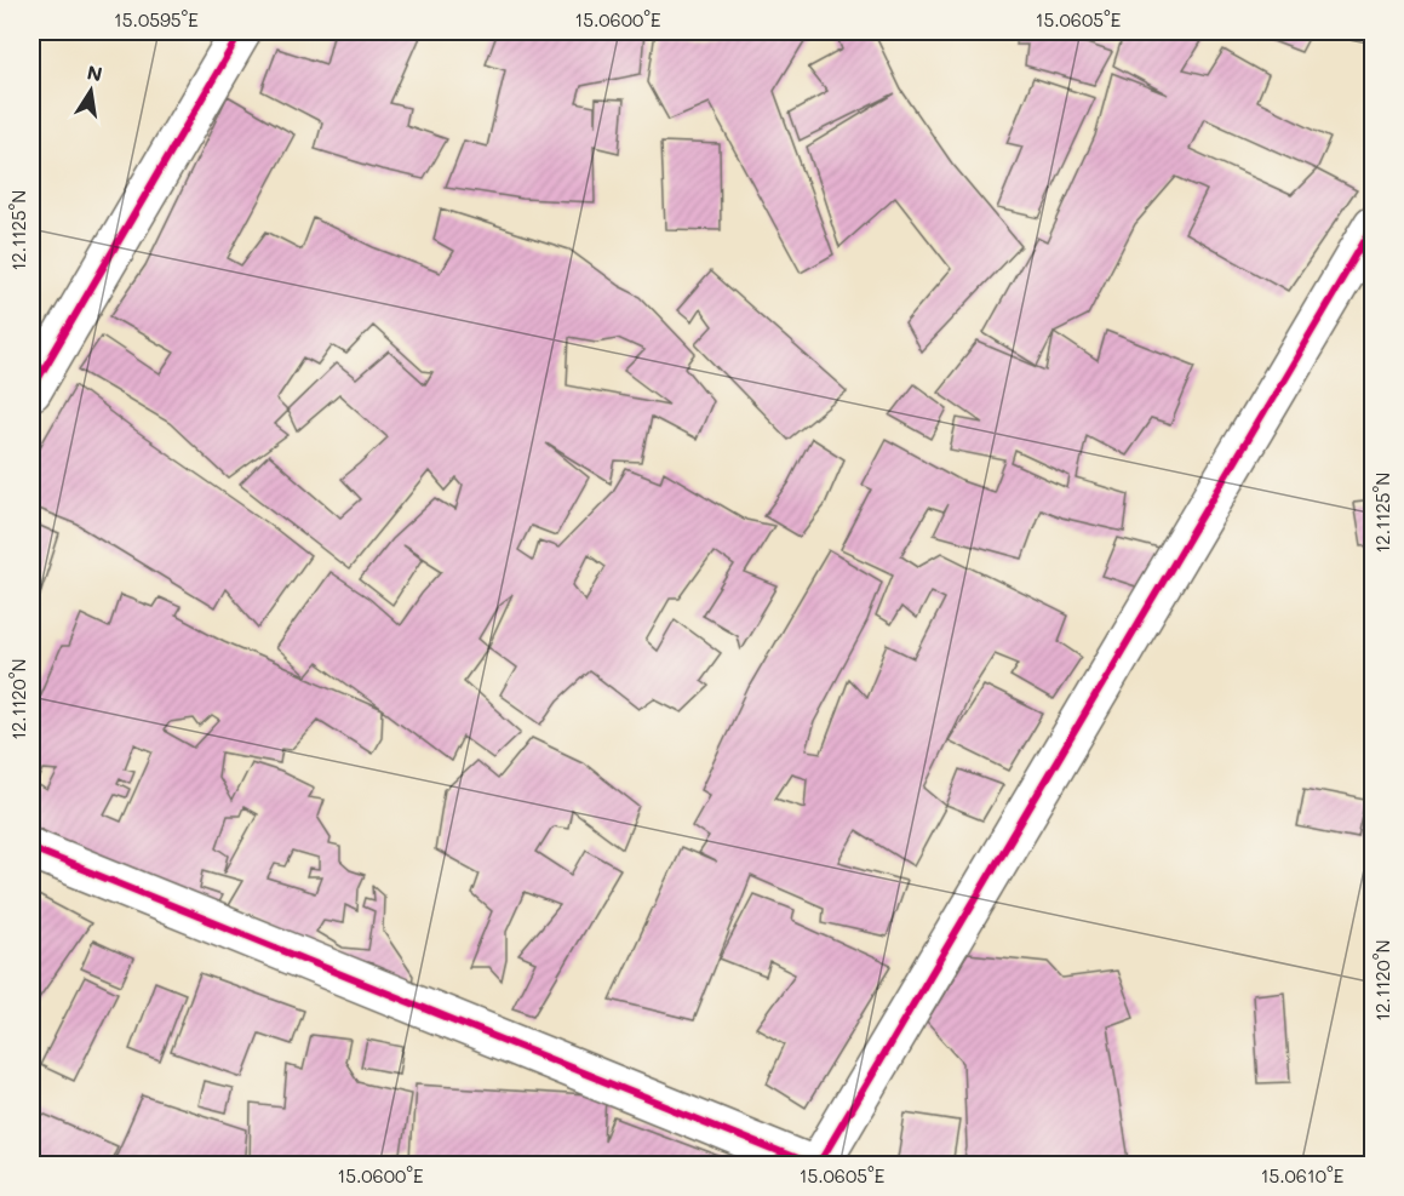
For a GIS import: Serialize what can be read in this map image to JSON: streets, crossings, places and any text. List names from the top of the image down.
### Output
{
  "north": "top",
  "coordinates": [
    "15.0595°E",
    "15.0600°E",
    "15.0605°E",
    "12.1125°N",
    "12.1120°N",
    "15.0610°E"
  ]
}
